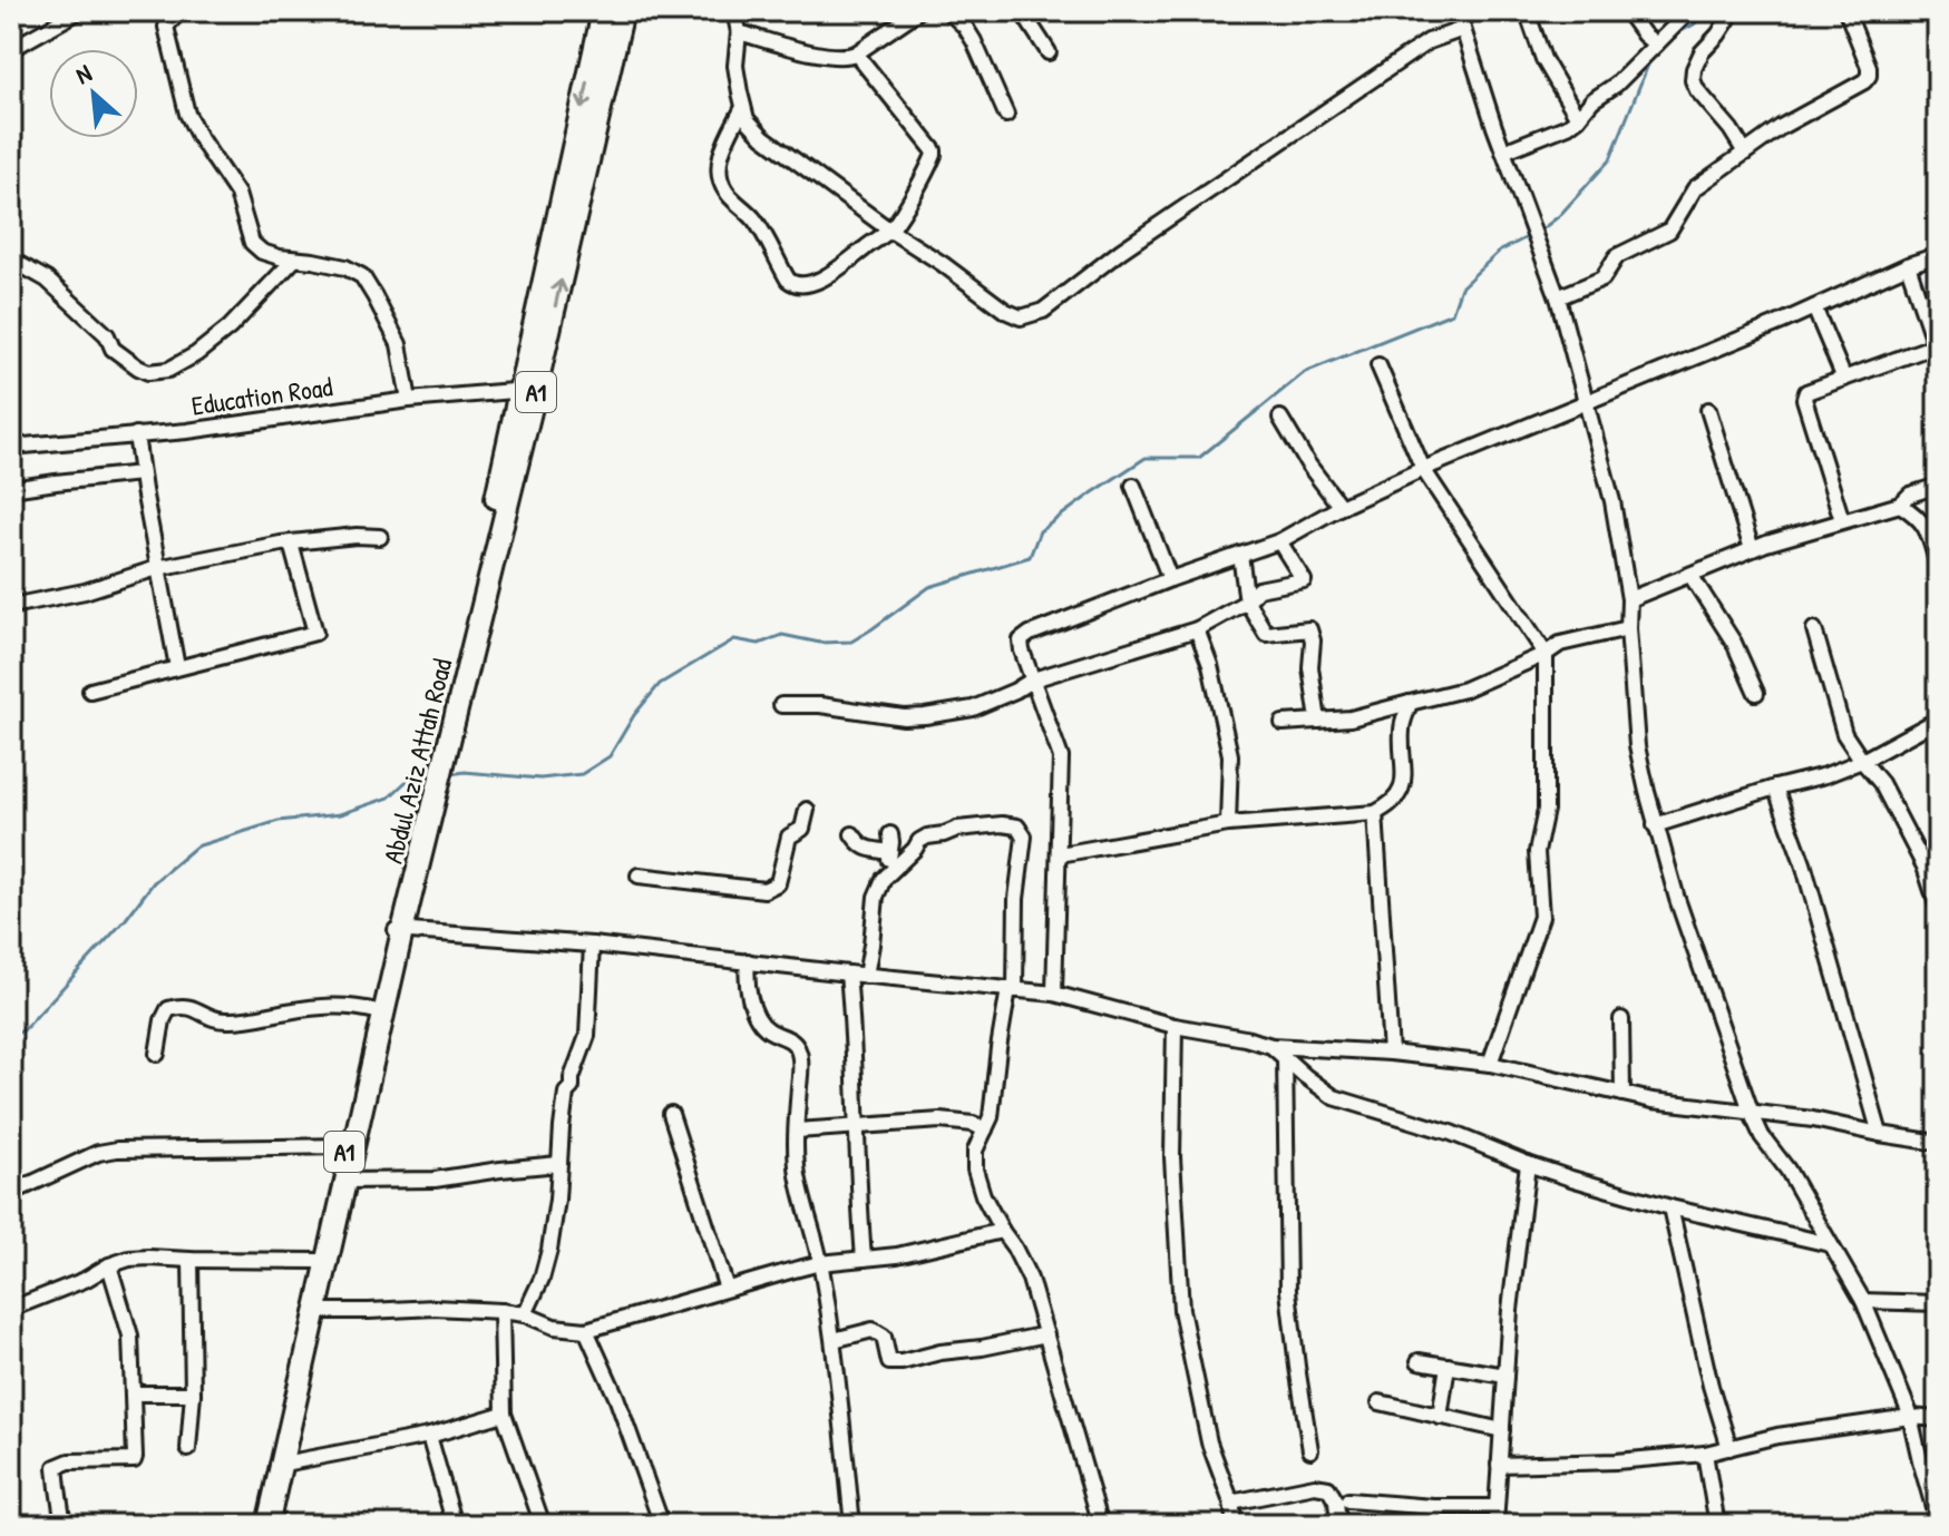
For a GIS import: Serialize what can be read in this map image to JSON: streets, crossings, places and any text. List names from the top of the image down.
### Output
{
  "streets": {
    "highway": ["A1", "Abdul Aziz Attah Road"],
    "street": ["Education Road"]
  },
  "crossings": [
    ["Education Road", "Abdul Aziz Attah Road"]
  ],
  "north": "top left"
}
